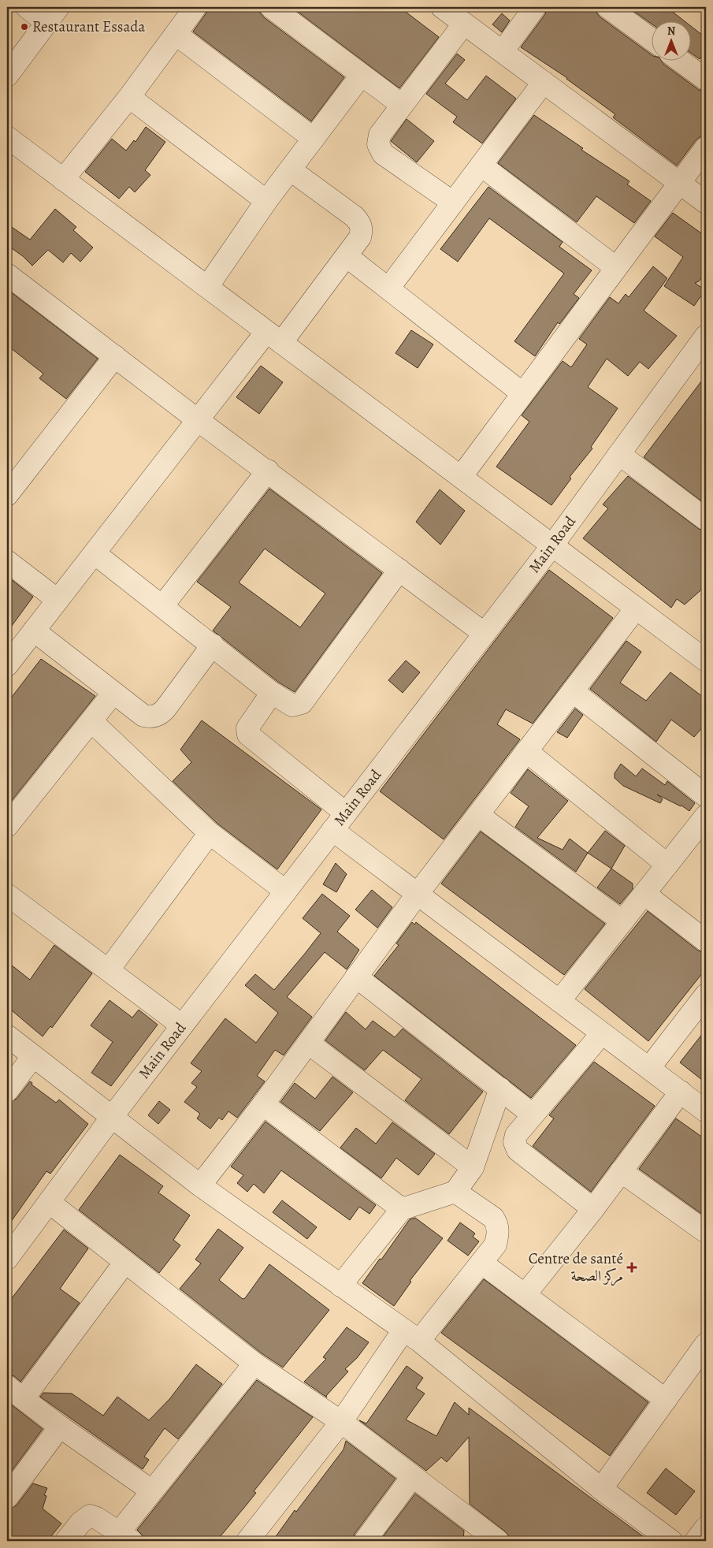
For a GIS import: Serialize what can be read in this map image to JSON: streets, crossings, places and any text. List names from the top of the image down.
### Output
{
  "streets": {
    "street": ["Main Road"]
  },
  "places": {
    "other": ["Restaurant Essada"],
    "health": ["Centre de santé مركز الصحة"]
  },
  "north": "top"
}
